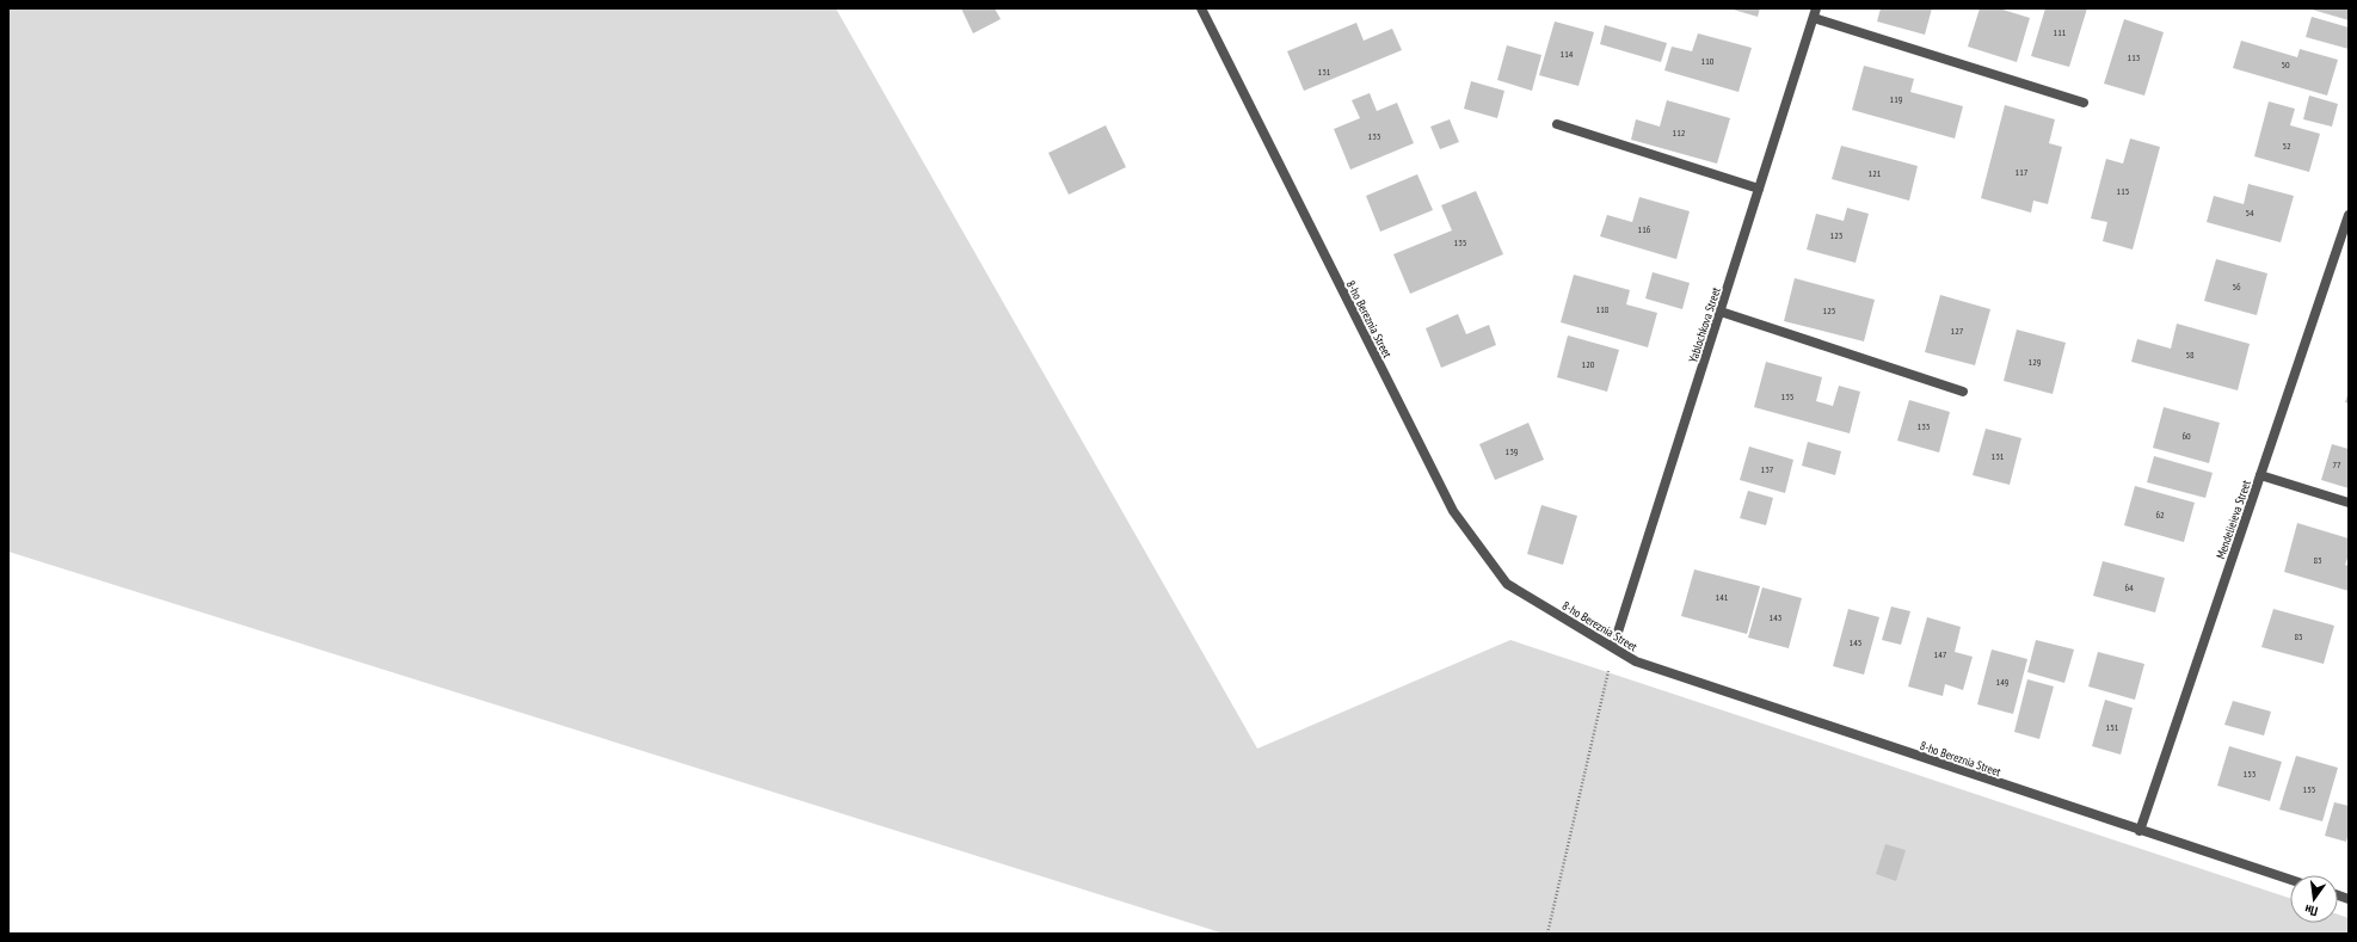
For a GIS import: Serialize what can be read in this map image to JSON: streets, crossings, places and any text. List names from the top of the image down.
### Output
{
  "streets": {
    "street": ["8-ho Bereznia Street", "Yablochkova Street", "Mendelieieva Street"]
  },
  "crossings": [
    ["8-ho Bereznia Street", "Yablochkova Street"],
    ["8-ho Bereznia Street", "Mendelieieva Street"]
  ],
  "house_numbers": [
    "111",
    "114",
    "113",
    "110",
    "50",
    "131",
    "119",
    "112",
    "133",
    "52",
    "117",
    "121",
    "115",
    "54",
    "116",
    "123",
    "135",
    "56",
    "118",
    "125",
    "127",
    "58",
    "129",
    "120",
    "135",
    "133",
    "60",
    "139",
    "131",
    "77",
    "137",
    "62",
    "83",
    "64",
    "141",
    "143",
    "85",
    "145",
    "147",
    "149",
    "151",
    "153",
    "155"
  ],
  "north": "bottom"
}
